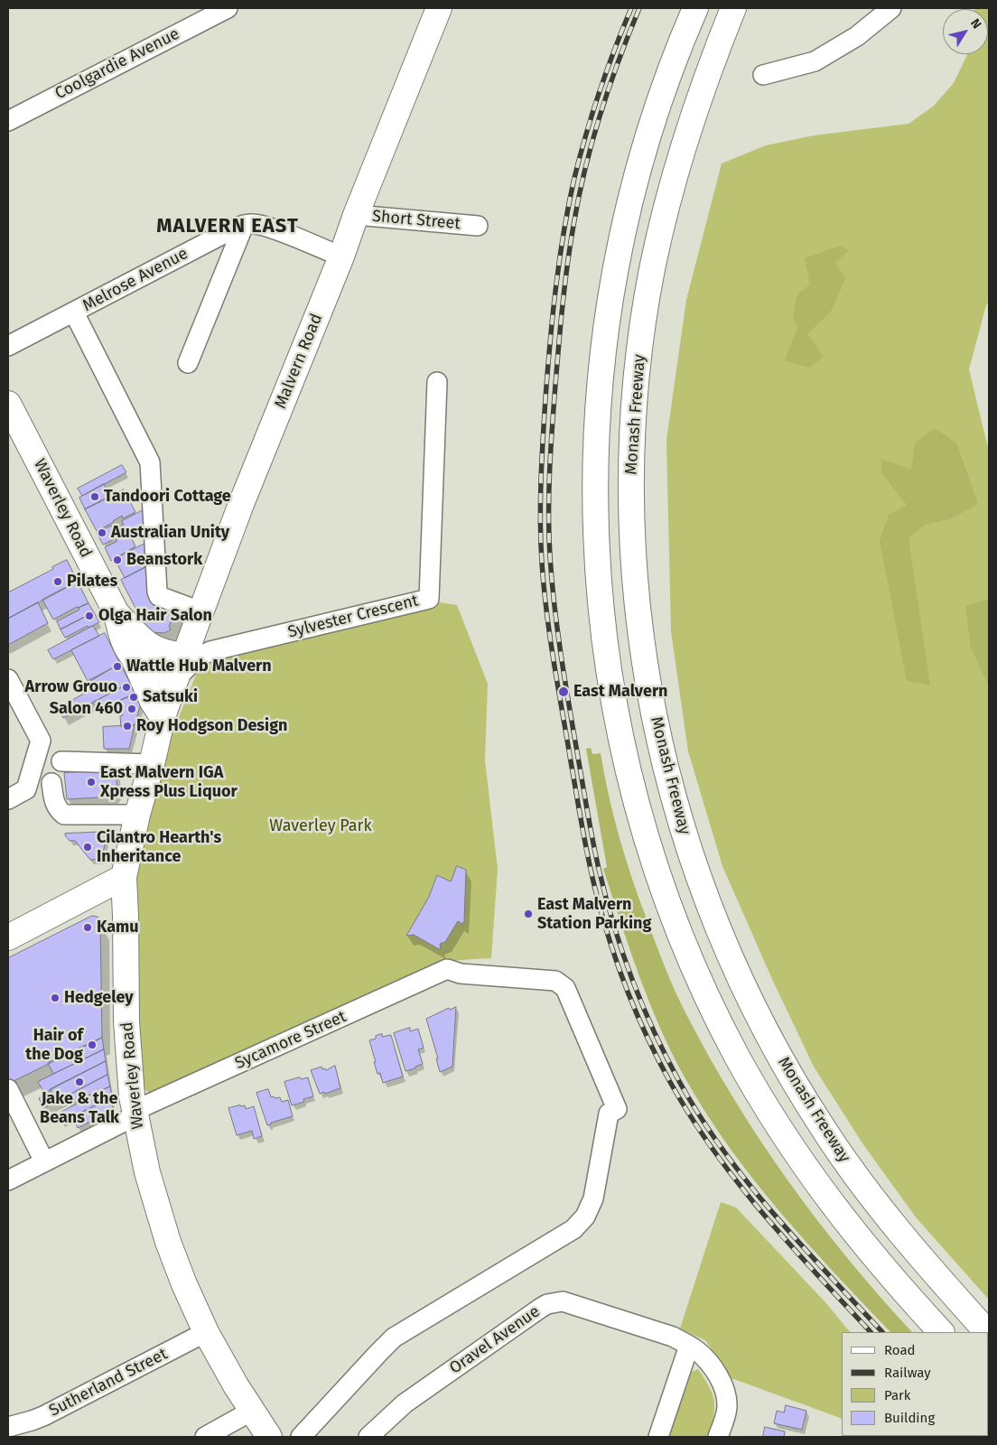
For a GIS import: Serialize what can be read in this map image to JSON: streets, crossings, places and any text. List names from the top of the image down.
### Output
{
  "streets": {
    "main road": ["Malvern Road", "Monash Freeway", "Waverley Road"],
    "street": [
      "Coolgardie Avenue",
      "Short Street",
      "Melrose Avenue",
      "Sylvester Crescent",
      "Sycamore Street",
      "Oravel Avenue",
      "Sutherland Street"
    ]
  },
  "crossings": [
    ["Short Street", "Malvern Road"],
    ["Melrose Avenue", "Malvern Road"],
    ["Malvern Road", "Waverley Road"],
    ["Malvern Road", "Sylvester Crescent"],
    ["Waverley Road", "Sylvester Crescent"],
    ["Waverley Road", "Sycamore Street"],
    ["Waverley Road", "Sutherland Street"]
  ],
  "districts": ["MALVERN EAST"],
  "parks": ["Waverley Park"],
  "places": [
    "Tandoori Cottage",
    "Australian Unity",
    "Beanstork",
    "Pilates",
    "Olga Hair Salon",
    "Wattle Hub Malvern",
    "Arrow Grouo",
    "East Malvern",
    "Satsuki",
    "Salon 460",
    "Roy Hodgson Design",
    "East Malvern IGA Xpress Plus Liquor",
    "Cilantro Hearth's Inheritance",
    "East Malvern Station Parking",
    "Kamu",
    "Hedgeley",
    "Hair of the Dog",
    "Jake & the Beans Talk"
  ],
  "legend": [
    "Road",
    "Railway",
    "Park",
    "Building"
  ],
  "north": "top right"
}
